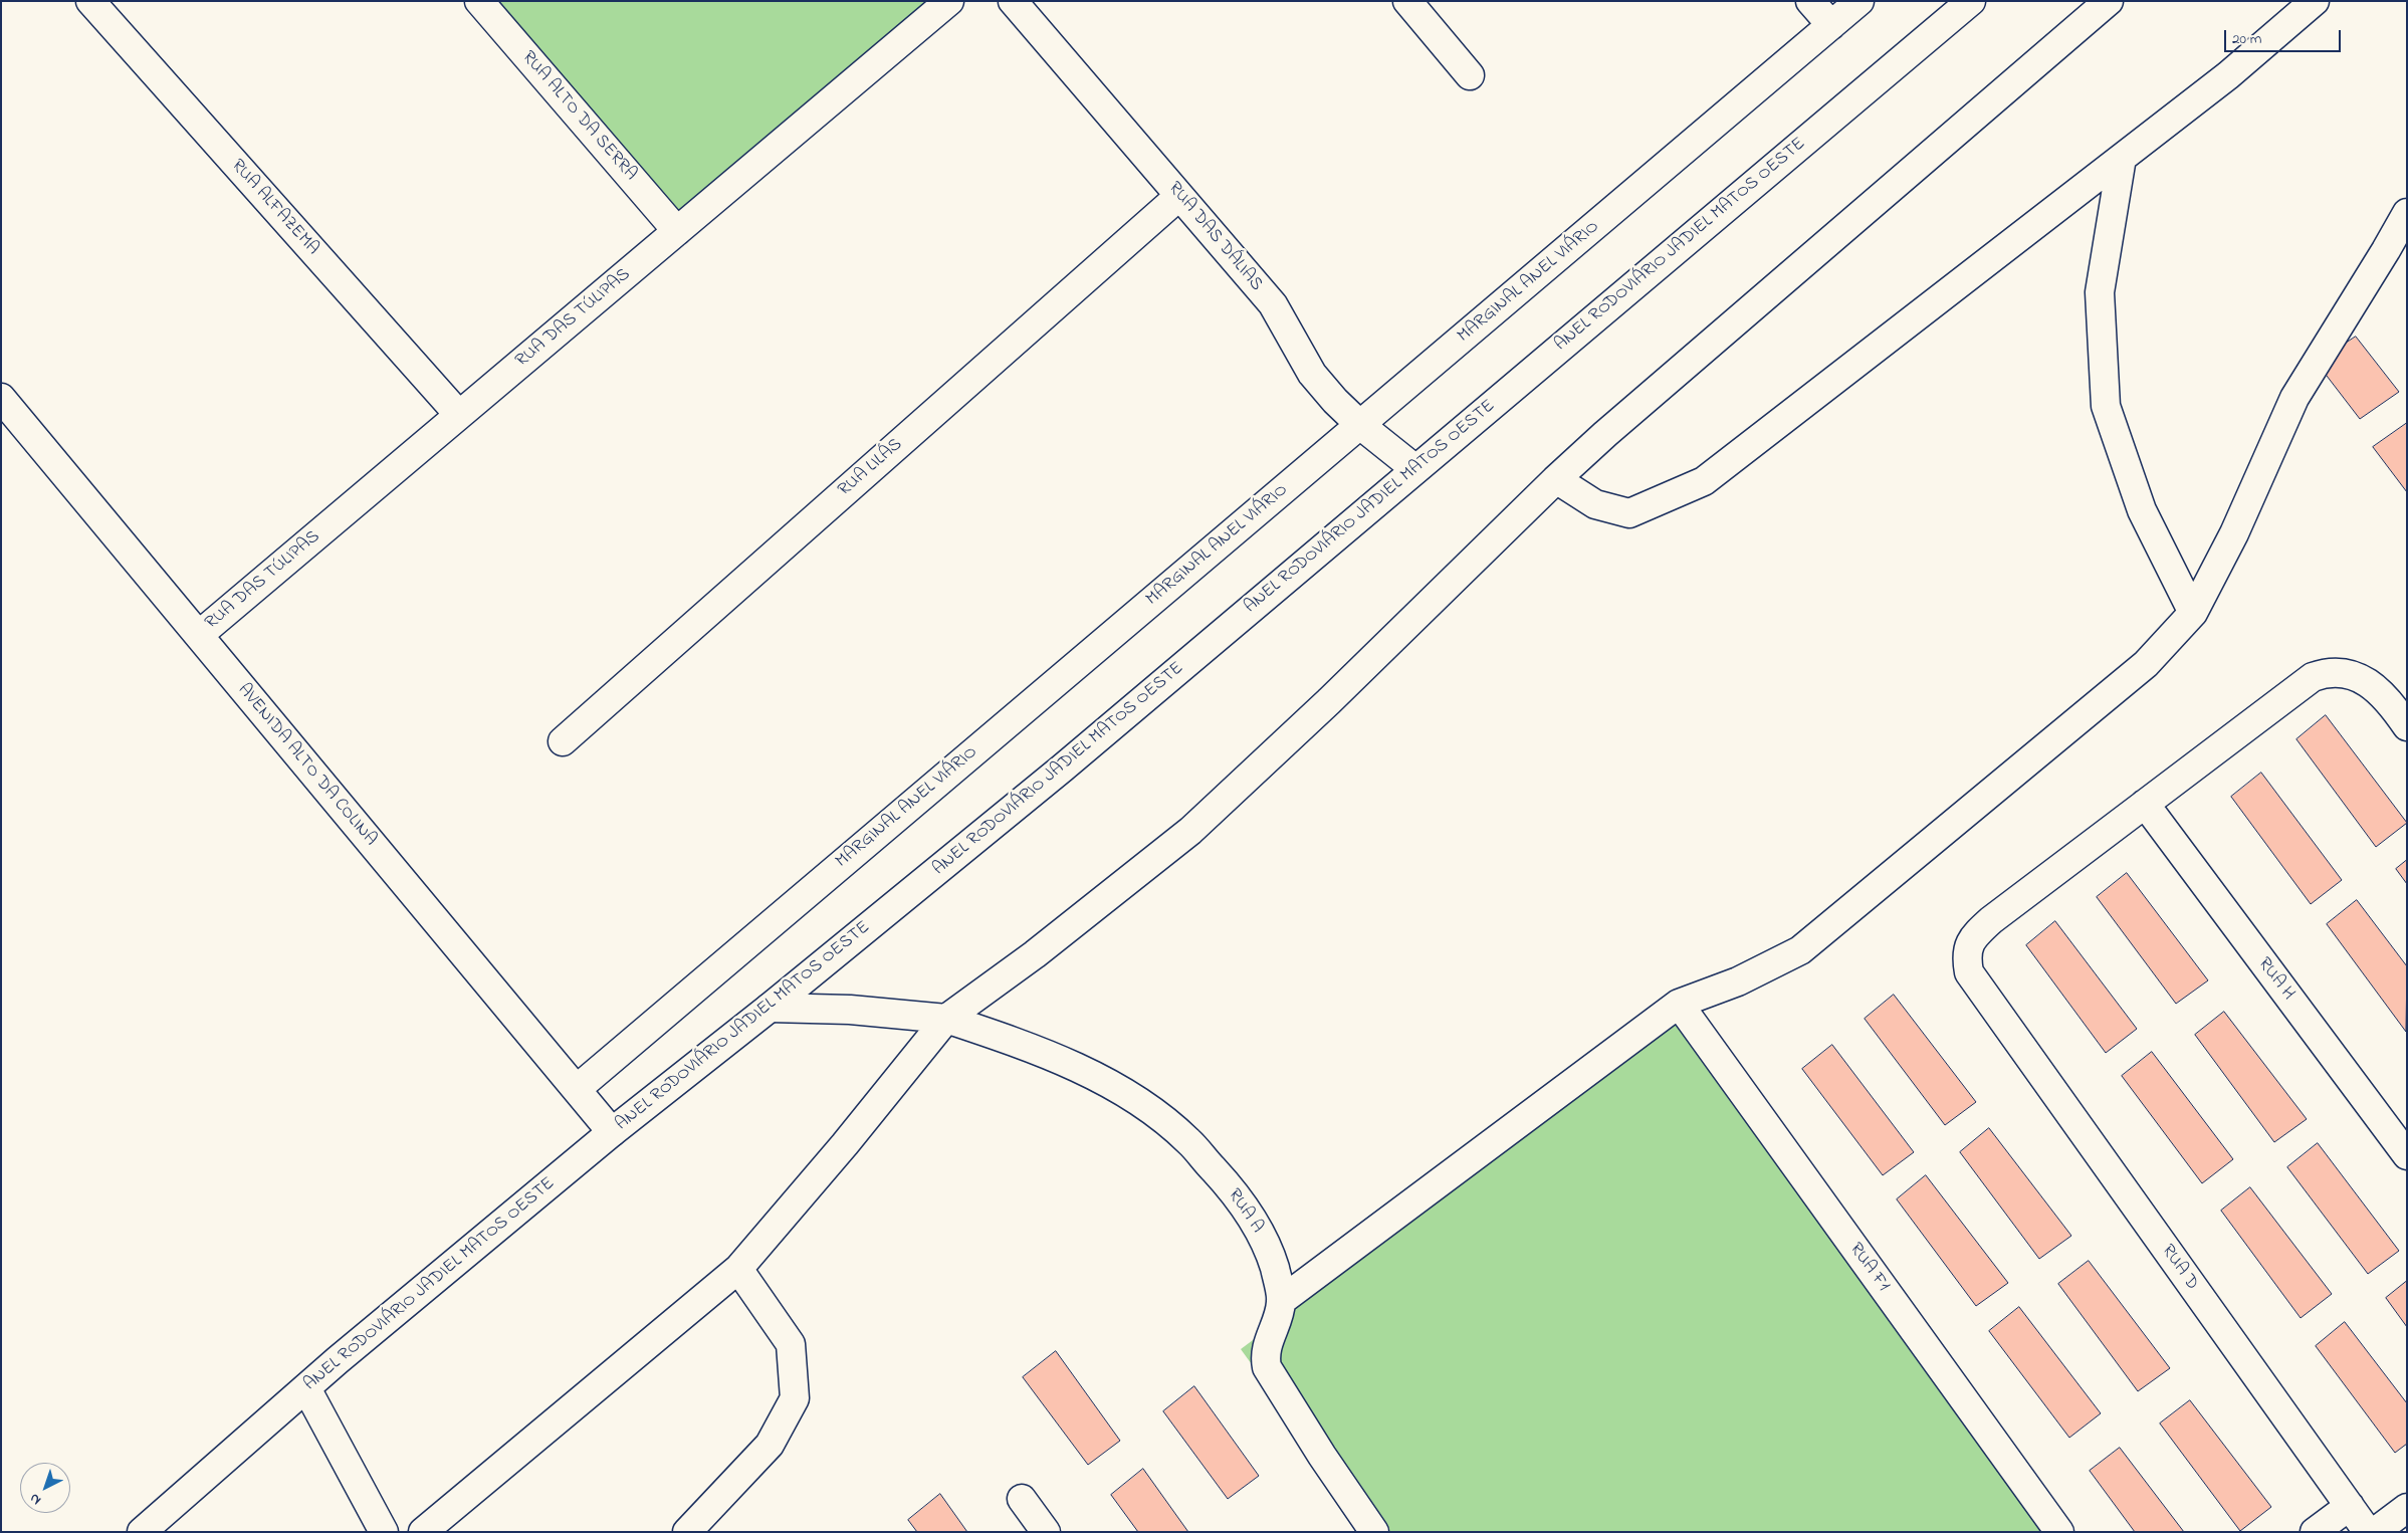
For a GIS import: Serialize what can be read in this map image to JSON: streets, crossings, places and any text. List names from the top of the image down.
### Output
{
  "streets": {
    "main road": [
      "RUA ALTO DA SERRA",
      "RUA ALFAZEMA",
      "RUA DAS DÁLIAS",
      "ANEL RODOVIÁRIO JADIEL MATOS OESTE",
      "MARGINAL ANEL VIÁRIO",
      "RUA DAS TÚLIPAS",
      "RUA LILÁS",
      "AVENIDA ALTO DA COLINA",
      "RUA H",
      "RUA A",
      "RUA F1",
      "RUA D"
    ]
  },
  "crossings": [
    ["RUA ALTO DA SERRA", "RUA DAS TÚLIPAS"],
    ["RUA ALFAZEMA", "RUA DAS TÚLIPAS"],
    ["RUA DAS DÁLIAS", "ANEL RODOVIÁRIO JADIEL MATOS OESTE"],
    ["RUA DAS DÁLIAS", "MARGINAL ANEL VIÁRIO"],
    ["RUA DAS DÁLIAS", "RUA LILÁS"],
    ["ANEL RODOVIÁRIO JADIEL MATOS OESTE", "AVENIDA ALTO DA COLINA"],
    ["ANEL RODOVIÁRIO JADIEL MATOS OESTE", "RUA A"],
    ["MARGINAL ANEL VIÁRIO", "AVENIDA ALTO DA COLINA"],
    ["RUA DAS TÚLIPAS", "AVENIDA ALTO DA COLINA"],
    ["RUA H", "RUA D"]
  ],
  "scale_bar": "20 m",
  "north": "bottom left"
}
